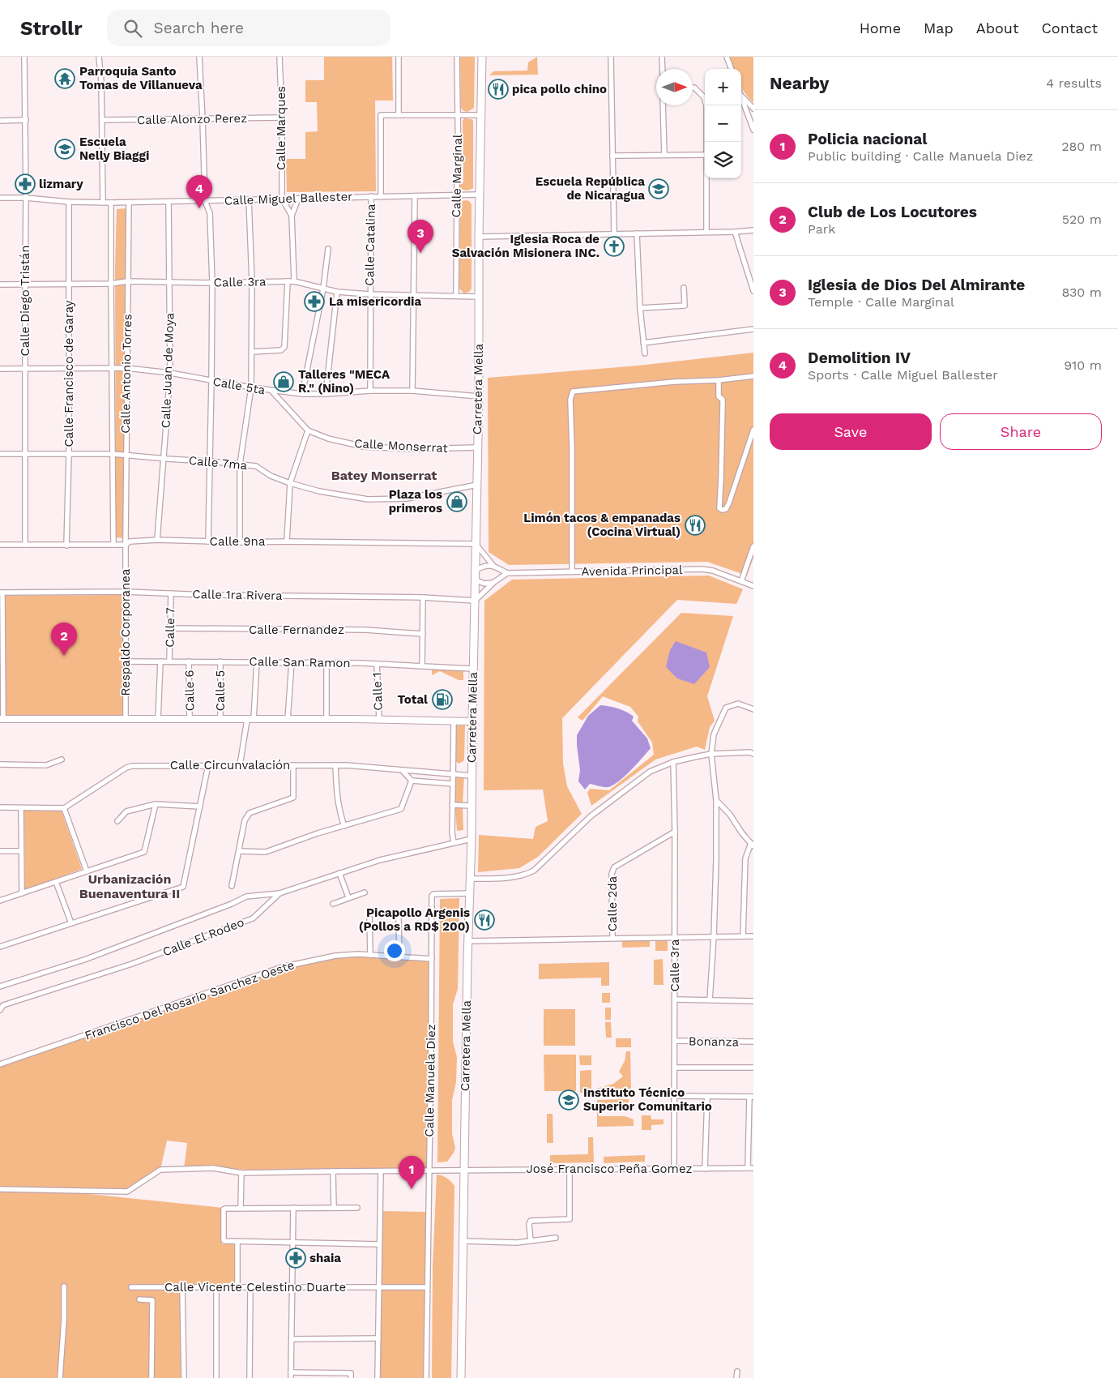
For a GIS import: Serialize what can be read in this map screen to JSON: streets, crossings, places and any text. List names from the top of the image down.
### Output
{
  "streets": {
    "main road": ["Carretera Mella"],
    "street": [
      "Calle Alonzo Perez",
      "Calle Marques",
      "Calle Marginal",
      "Calle Miguel Ballester",
      "Calle Catalina",
      "Calle 3ra",
      "Calle Diego Tristán",
      "Calle Juan de Moya",
      "Calle Francisco de Garay",
      "Calle Antonio Torres",
      "Calle 5ta",
      "Calle Monserrat",
      "Calle 7ma",
      "Calle 9na",
      "Avenida Principal",
      "Calle 1ra Rivera",
      "Calle 7",
      "Calle Fernandez",
      "Respaldo Corporanea",
      "Calle San Ramon",
      "Calle 6",
      "Calle 5",
      "Calle 1",
      "Calle Circunvalación",
      "Calle 2da",
      "Calle El Rodeo",
      "Francisco Del Rosario Sanchez Oeste",
      "Bonanza",
      "Calle Manuela Diez",
      "José Francisco Peña Gomez",
      "Calle Vicente Celestino Duarte"
    ]
  },
  "crossings": [
    ["Calle Alonzo Perez", "Calle Marques"],
    ["Calle Marques", "Calle Miguel Ballester"],
    ["Calle Marginal", "Calle Miguel Ballester"],
    ["Calle Marginal", "Calle 3ra"],
    ["Calle Miguel Ballester", "Calle Catalina"],
    ["Calle Miguel Ballester", "Calle Diego Tristán"],
    ["Calle Miguel Ballester", "Calle Juan de Moya"],
    ["Calle Miguel Ballester", "Calle Francisco de Garay"],
    ["Calle Miguel Ballester", "Calle Antonio Torres"],
    ["Calle Miguel Ballester", "Carretera Mella"],
    ["Calle Catalina", "Calle 3ra"],
    ["Calle Catalina", "Calle 5ta"],
    ["Calle 3ra", "Calle Diego Tristán"],
    ["Calle 3ra", "Calle Juan de Moya"],
    ["Calle 3ra", "Calle Francisco de Garay"],
    ["Calle 3ra", "Calle Antonio Torres"],
    ["Calle 3ra", "Carretera Mella"],
    ["Calle 3ra", "Calle 2da"],
    ["Calle 3ra", "Bonanza"],
    ["Calle 3ra", "José Francisco Peña Gomez"],
    ["Calle Diego Tristán", "Calle 5ta"],
    ["Calle Diego Tristán", "Calle 7ma"],
    ["Calle Diego Tristán", "Calle 9na"],
    ["Calle Juan de Moya", "Calle 5ta"],
    ["Calle Juan de Moya", "Calle 7ma"],
    ["Calle Juan de Moya", "Calle 9na"],
    ["Calle Francisco de Garay", "Calle 5ta"],
    ["Calle Francisco de Garay", "Calle 7ma"],
    ["Calle Francisco de Garay", "Calle 9na"],
    ["Calle Antonio Torres", "Calle 5ta"],
    ["Calle Antonio Torres", "Calle 7ma"],
    ["Calle Antonio Torres", "Calle 9na"],
    ["Calle Antonio Torres", "Respaldo Corporanea"],
    ["Calle 5ta", "Carretera Mella"],
    ["Calle 5ta", "Calle Monserrat"],
    ["Carretera Mella", "Calle Monserrat"],
    ["Carretera Mella", "Calle 7ma"],
    ["Carretera Mella", "Calle 9na"],
    ["Carretera Mella", "Calle 1ra Rivera"],
    ["Carretera Mella", "Calle San Ramon"],
    ["Carretera Mella", "Calle Circunvalación"],
    ["Carretera Mella", "Calle El Rodeo"],
    ["Carretera Mella", "Calle Manuela Diez"],
    ["Carretera Mella", "José Francisco Peña Gomez"],
    ["Calle 9na", "Respaldo Corporanea"],
    ["Calle 1ra Rivera", "Calle 7"],
    ["Calle 1ra Rivera", "Respaldo Corporanea"],
    ["Calle 7", "Calle Fernandez"],
    ["Calle 7", "Calle San Ramon"],
    ["Respaldo Corporanea", "Calle San Ramon"],
    ["Calle San Ramon", "Calle 6"],
    ["Calle San Ramon", "Calle 5"],
    ["Calle San Ramon", "Calle 1"],
    ["Francisco Del Rosario Sanchez Oeste", "Calle Manuela Diez"],
    ["Calle Manuela Diez", "José Francisco Peña Gomez"],
    ["Calle Manuela Diez", "Calle Vicente Celestino Duarte"]
  ],
  "districts": ["Batey Monserrat", "Urbanización Buenaventura II"],
  "places": {
    "temple": ["Parroquia Santo Tomas de Villanueva"],
    "restaurant": ["pica pollo chino", "Limón tacos & empanadas (Cocina Virtual)", "Picapollo Argenis (Pollos a RD$ 200)"],
    "school or university": ["Escuela Nelly Biaggi", "Escuela República de Nicaragua", "Instituto Técnico Superior Comunitario"],
    "pharmacy": ["lizmary", "La misericordia", "shaia"],
    "church": ["Iglesia Roca de Salvación Misionera INC."],
    "shop": ["Talleres \"MECA R.\" (Nino)", "Plaza los primeros"],
    "fuel station": ["Total"]
  },
  "north": "right",
  "page": {
    "header": "Strollr",
    "search": "Search here",
    "nav": [
      "Home",
      "Map",
      "About",
      "Contact"
    ],
    "heading": ["Nearby", "4 results"],
    "map_buttons": ["+", "−"],
    "list": [
      {
        "mark": "1",
        "name": "Policia nacional",
        "note": "Public building · Calle Manuela Diez",
        "value": "280 m"
      },
      {
        "mark": "2",
        "name": "Club de Los Locutores",
        "note": "Park",
        "value": "520 m"
      },
      {
        "mark": "3",
        "name": "Iglesia de Dios Del Almirante",
        "note": "Temple · Calle Marginal",
        "value": "830 m"
      },
      {
        "mark": "4",
        "name": "Demolition IV",
        "note": "Sports · Calle Miguel Ballester",
        "value": "910 m"
      }
    ],
    "pins": [
      "4",
      "3",
      "2",
      "1"
    ],
    "buttons": ["Save", "Share"]
  }
}
